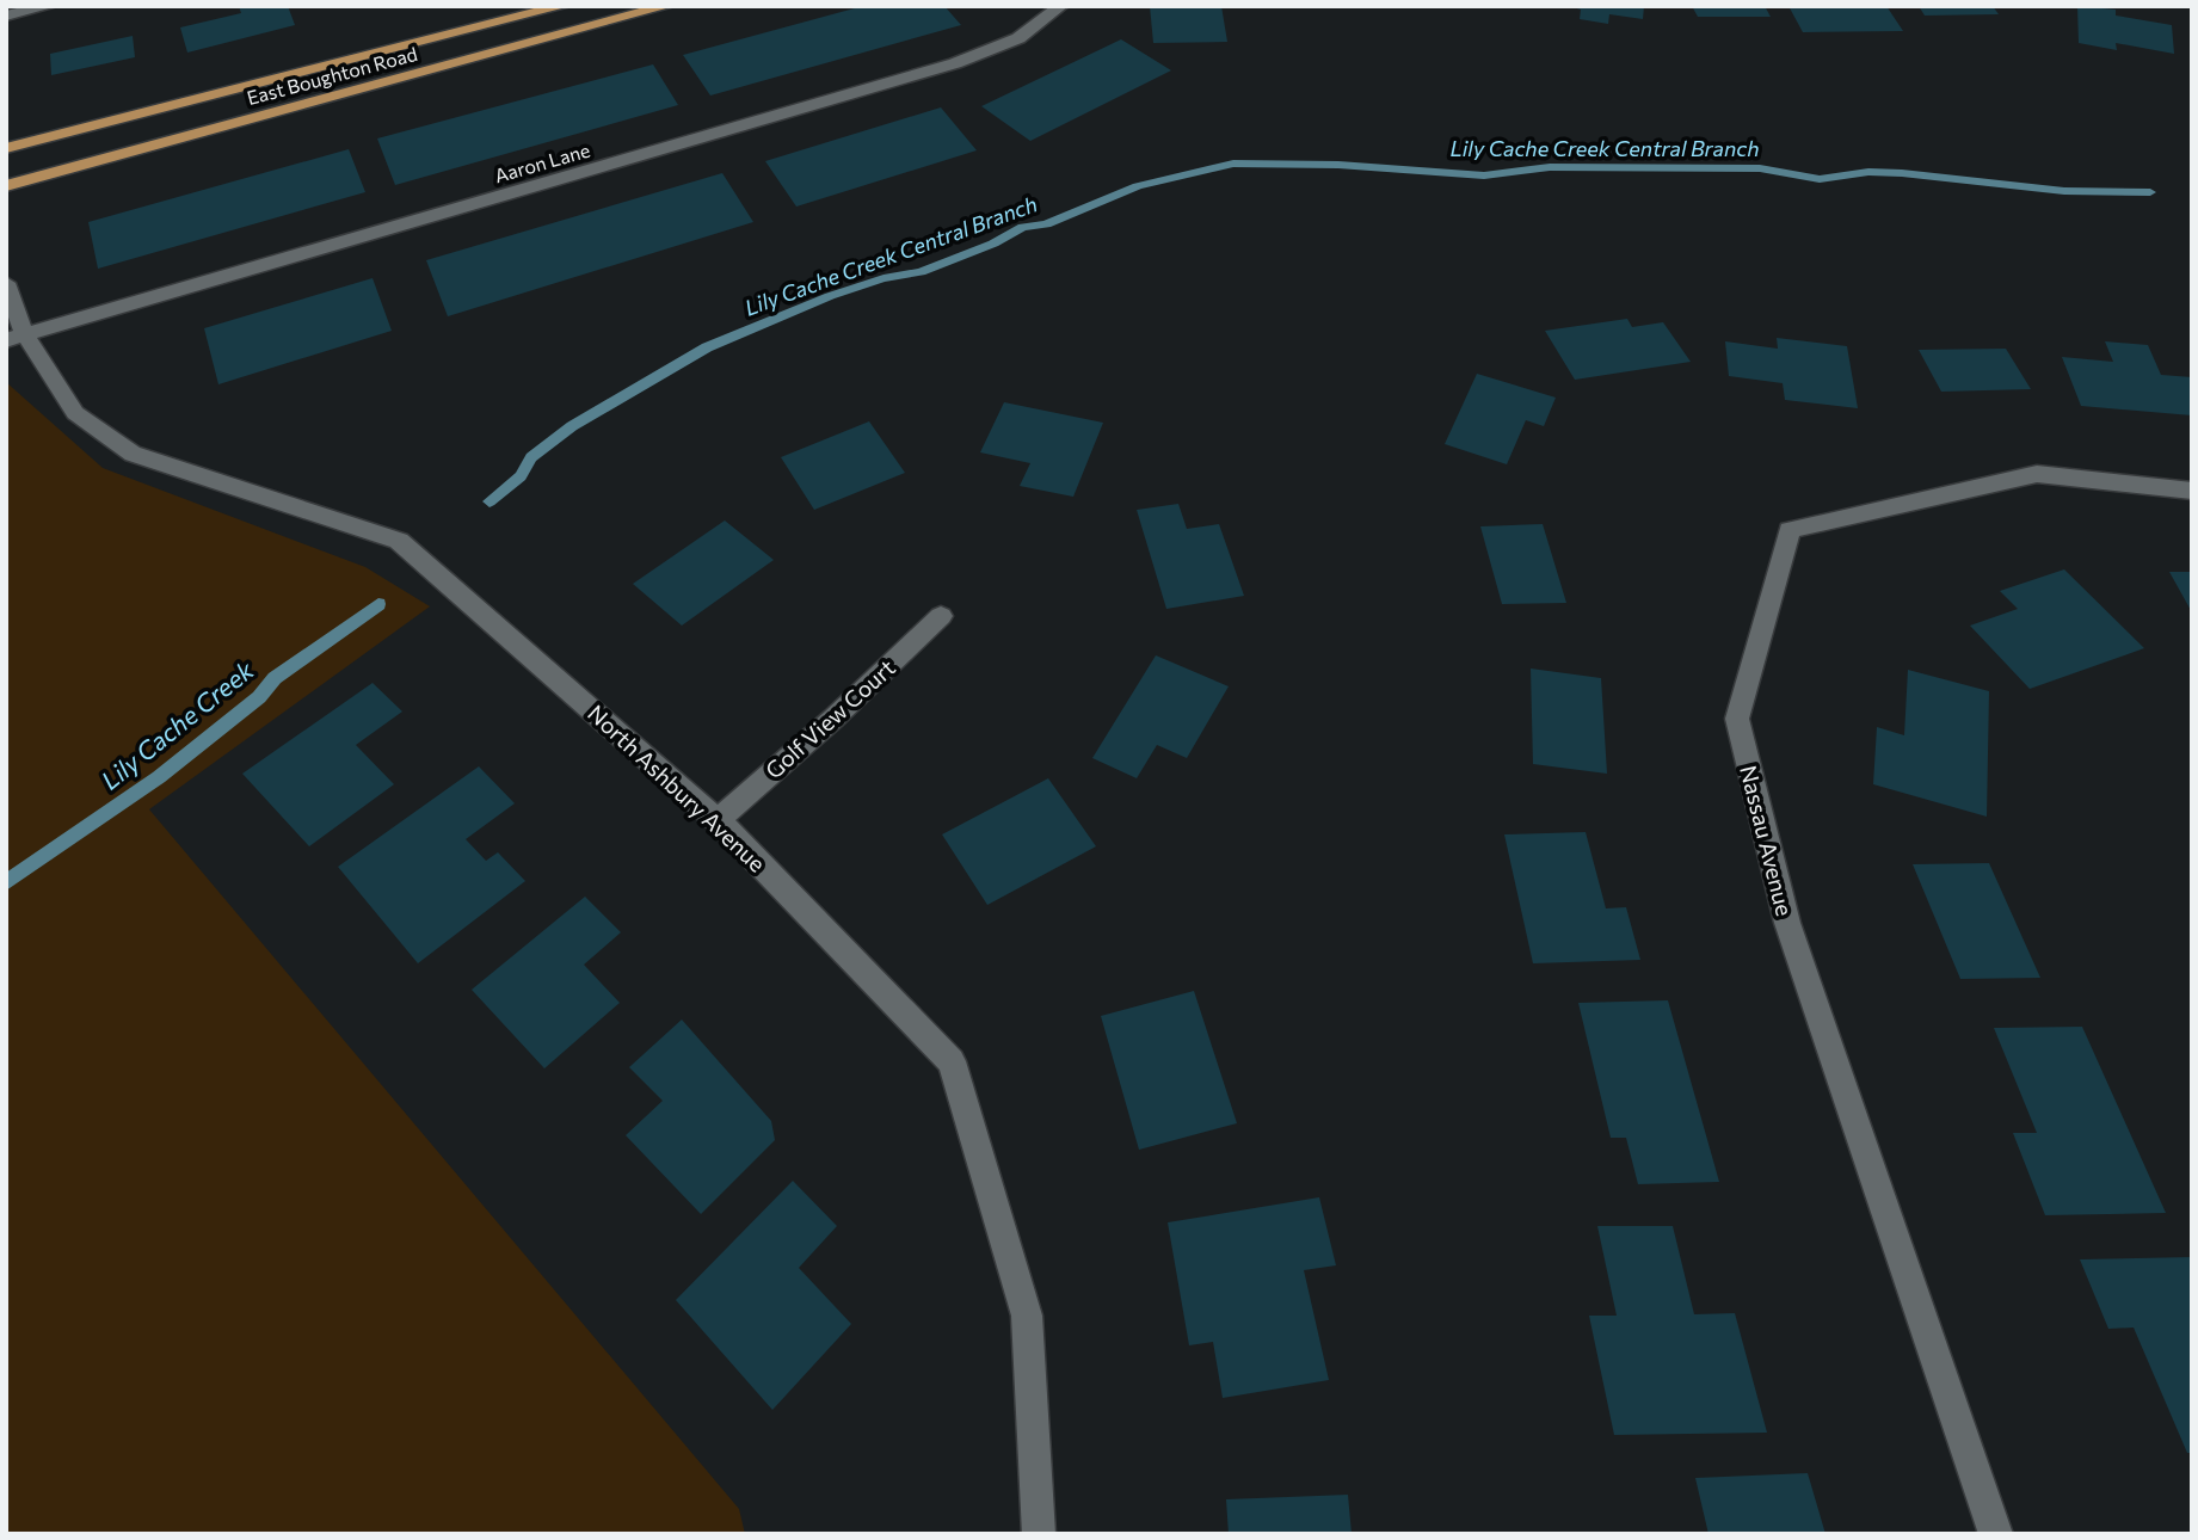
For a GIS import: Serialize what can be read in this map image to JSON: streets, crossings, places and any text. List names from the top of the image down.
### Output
{
  "streets": {
    "main road": ["East Boughton Road"],
    "street": [
      "Aaron Lane",
      "Golf View Court",
      "North Ashbury Avenue",
      "Nassau Avenue"
    ]
  },
  "crossings": [
    ["Aaron Lane", "North Ashbury Avenue"],
    ["Golf View Court", "North Ashbury Avenue"]
  ],
  "water": ["Lily Cache Creek Central Branch", "Lily Cache Creek"]
}
